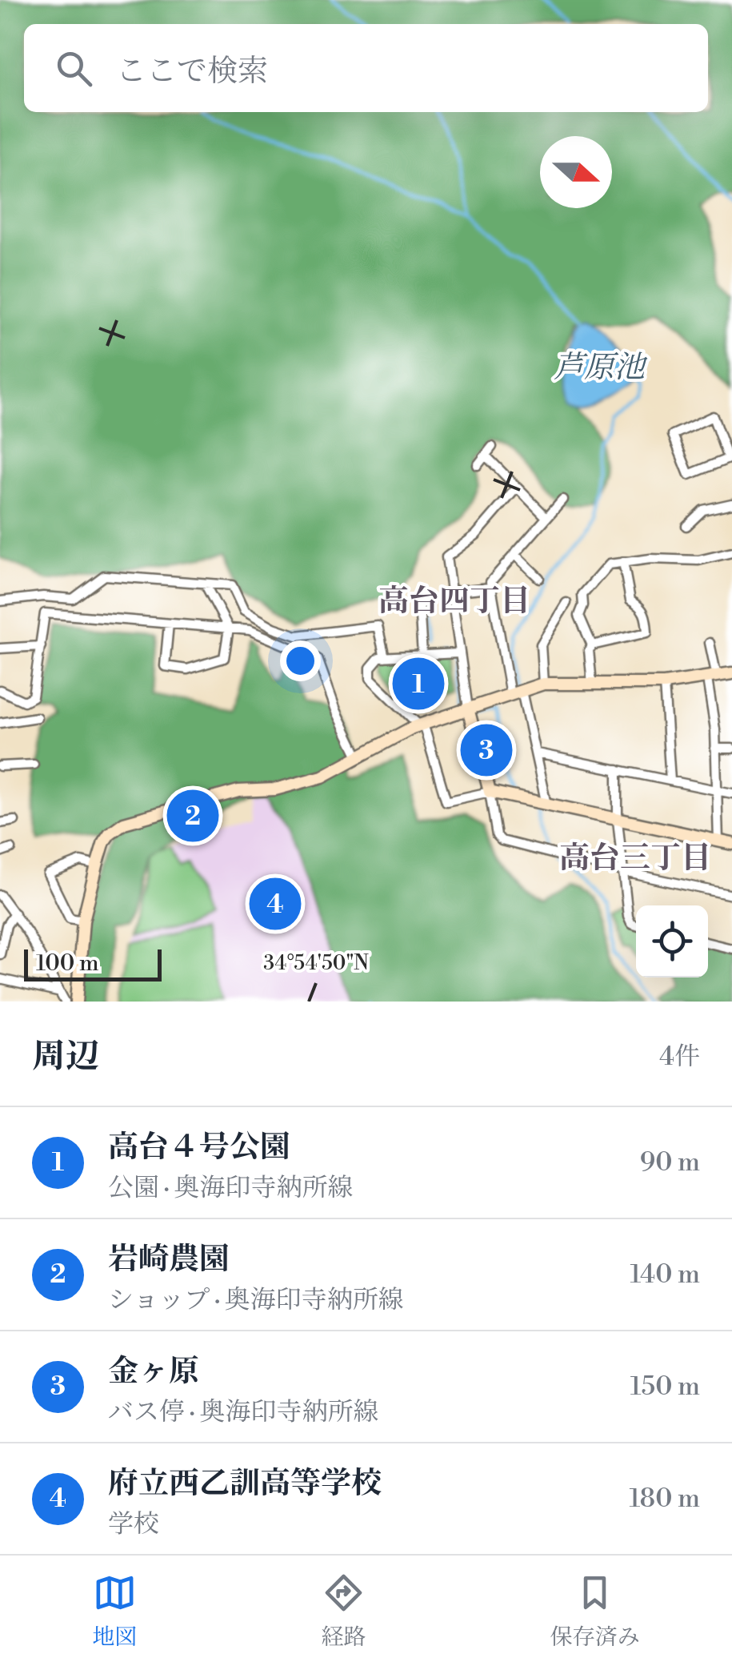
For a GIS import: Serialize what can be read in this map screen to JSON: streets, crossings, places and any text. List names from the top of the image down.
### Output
{
  "districts": ["高台四丁目", "高台三丁目"],
  "water": ["芦原池"],
  "scale_bar": "100 m",
  "north": "right",
  "page": {
    "search": "ここで検索",
    "pins": [
      "1",
      "3",
      "2",
      "4"
    ],
    "scale": "100 m",
    "heading": ["周辺", "4件"],
    "list": [
      {
        "mark": "1",
        "name": "高台４号公園",
        "note": "公園 · 奥海印寺納所線",
        "value": "90 m"
      },
      {
        "mark": "2",
        "name": "岩崎農園",
        "note": "ショップ · 奥海印寺納所線",
        "value": "140 m"
      },
      {
        "mark": "3",
        "name": "金ヶ原",
        "note": "バス停 · 奥海印寺納所線",
        "value": "150 m"
      },
      {
        "mark": "4",
        "name": "府立西乙訓高等学校",
        "note": "学校",
        "value": "180 m"
      }
    ],
    "nav": ["地図", "経路", "保存済み"]
  },
  "coordinates": ["34°54'50\"N"]
}
